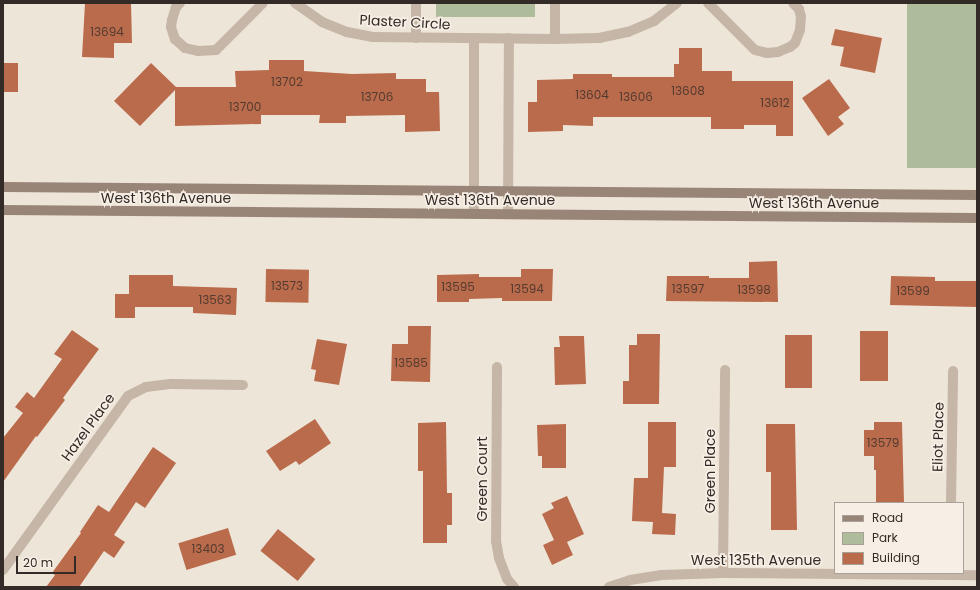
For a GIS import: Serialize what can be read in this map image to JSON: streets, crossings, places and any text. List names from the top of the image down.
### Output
{
  "streets": {
    "main road": ["West 136th Avenue"],
    "street": [
      "Plaster Circle",
      "Hazel Place",
      "Eliot Place",
      "Green Place",
      "Green Court",
      "West 135th Avenue"
    ]
  },
  "crossings": [
    ["Green Place", "West 135th Avenue"]
  ],
  "house_numbers": [
    "13694",
    "13702",
    "13608",
    "13604",
    "13706",
    "13606",
    "13612",
    "13700",
    "13573",
    "13595",
    "13594",
    "13597",
    "13598",
    "13599",
    "13563",
    "13585",
    "13579",
    "13403"
  ],
  "legend": ["Road", "Park", "Building"],
  "scale_bar": "20 m"
}
